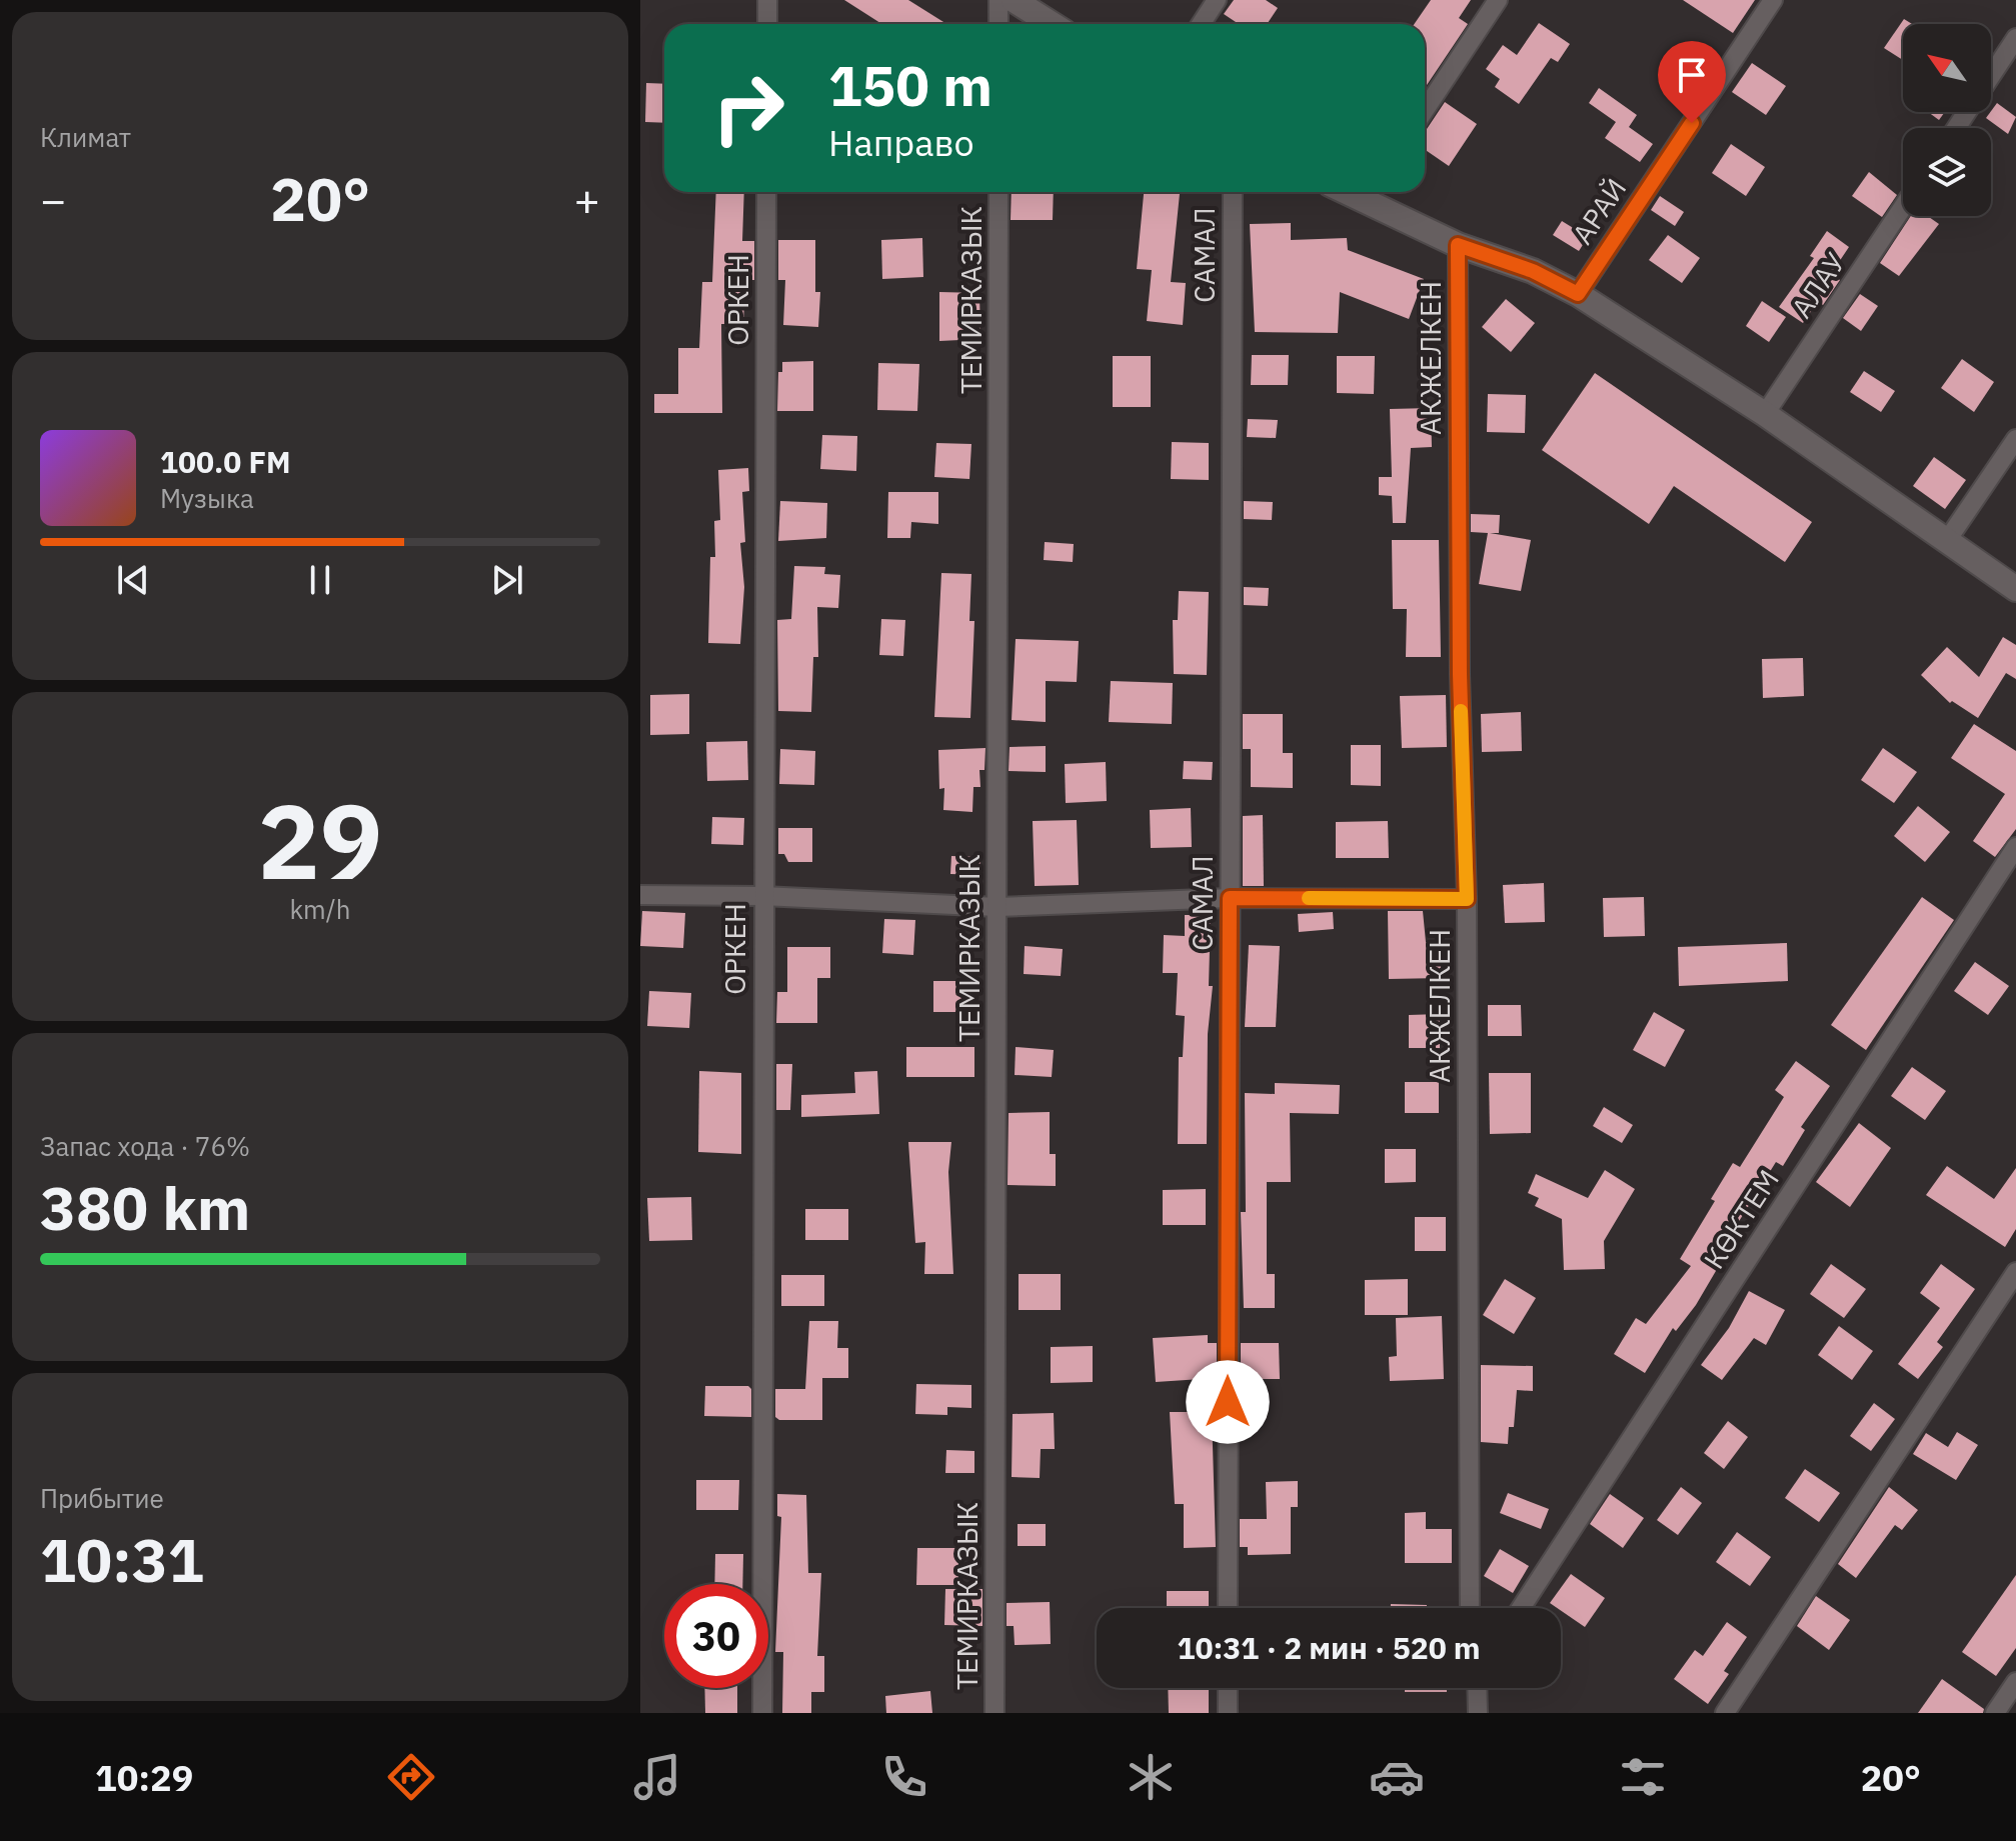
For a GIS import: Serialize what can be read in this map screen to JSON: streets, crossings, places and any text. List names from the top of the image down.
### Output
{
  "streets": {
    "street": [
      "АРАЙ",
      "САМАЛ",
      "АЛАУ",
      "ОРКЕН",
      "ТЕМИРКАЗЫК",
      "АКЖЕЛКЕН",
      "КӨКТЕМ"
    ]
  },
  "north": "top left",
  "page": {
    "tile": [
      "Климат",
      ["29", "km/h"],
      ["Запас хода · 76%", "380 km"],
      ["Прибытие", "10:31"]
    ],
    "turn": ["150 m", "Направо"],
    "heat": ["−", "20°", "+"],
    "song": ["100.0 FM", "Музыка"],
    "limit": "30",
    "trip": "10:31 · 2 мин · 520 m",
    "tabs": ["10:29", "20°"]
  }
}
